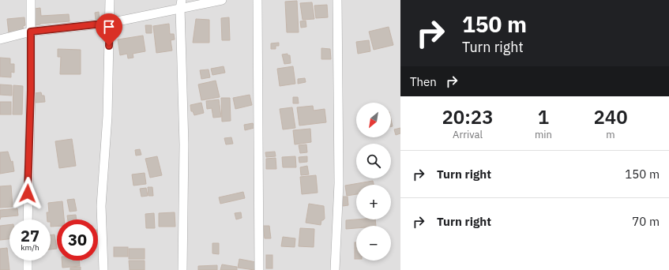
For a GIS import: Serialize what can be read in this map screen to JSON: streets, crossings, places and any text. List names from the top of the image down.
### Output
{
  "north": "bottom left",
  "page": {
    "turn": ["150 m", "Turn right"],
    "then": "Then",
    "eta": [
      "20:23",
      "Arrival",
      "1",
      "min",
      "240",
      "m"
    ],
    "map_buttons": ["+", "−"],
    "list": [
      {
        "name": "Turn right",
        "value": "150 m"
      },
      {
        "name": "Turn right",
        "value": "70 m"
      }
    ],
    "speed": "27 km/h",
    "limit": "30"
  }
}
